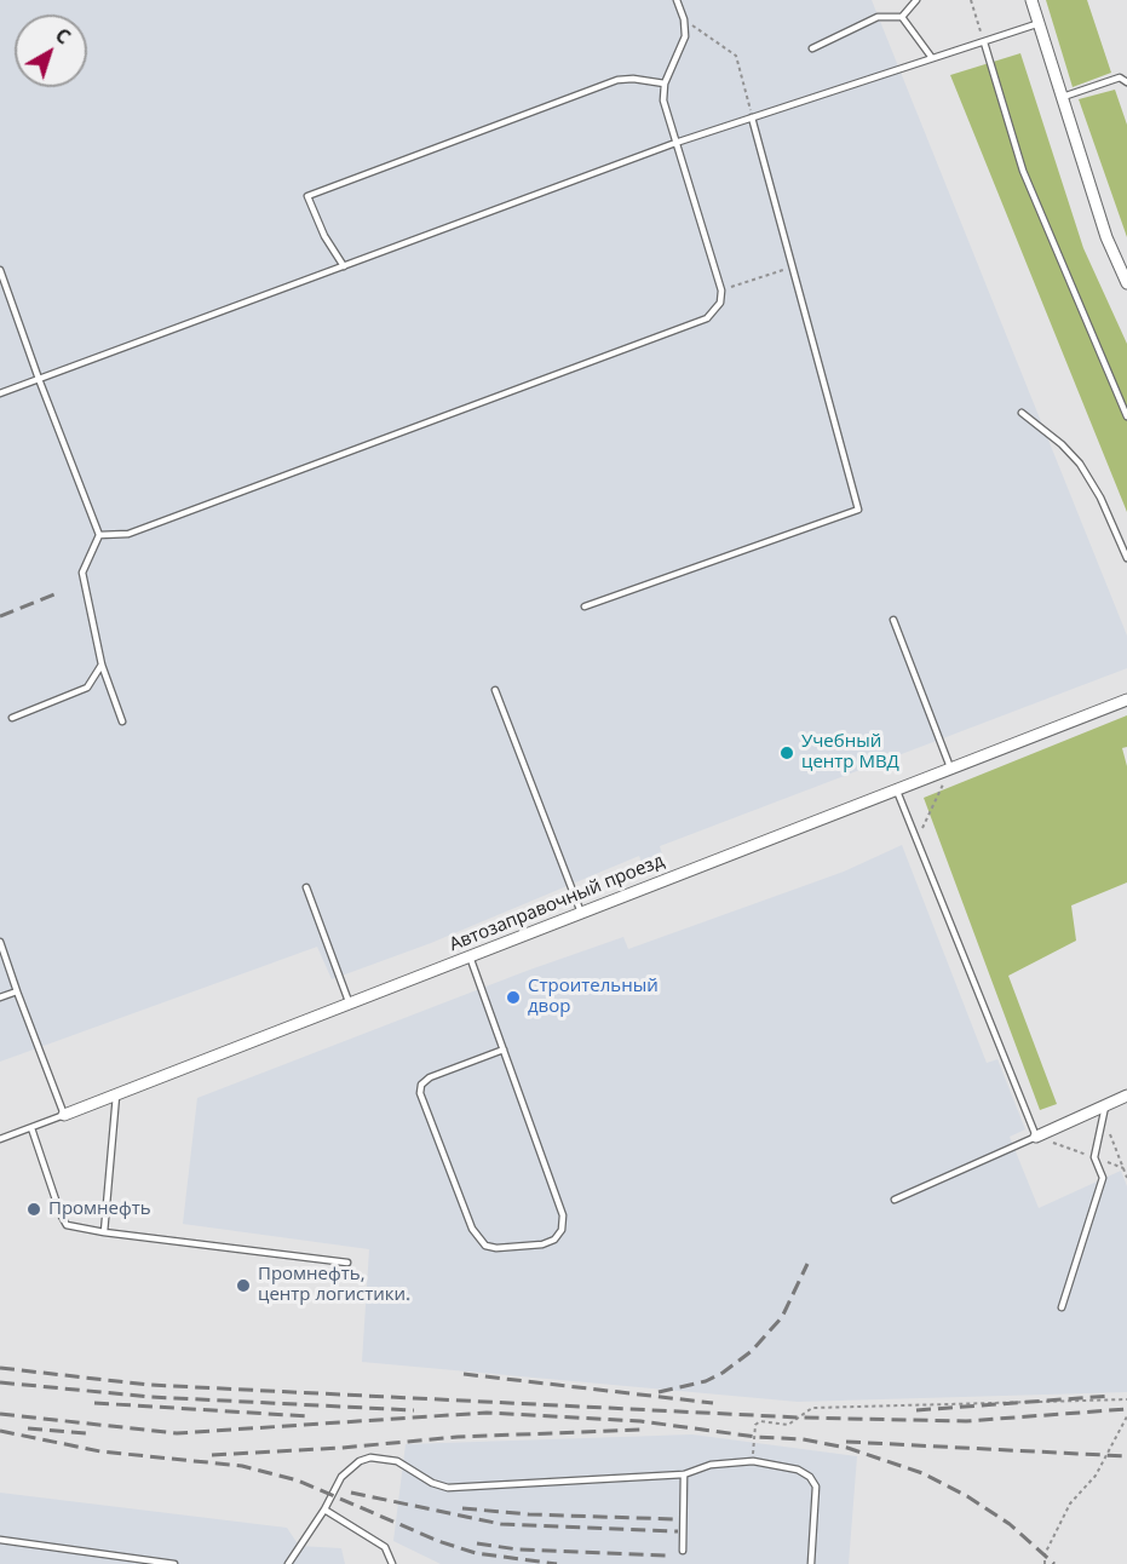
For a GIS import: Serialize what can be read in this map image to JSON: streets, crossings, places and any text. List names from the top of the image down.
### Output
{
  "streets": {
    "street": ["Автозаправочный проезд"]
  },
  "places": [
    "Учебный центр МВД",
    "Строительный двор",
    "Промнефть",
    "Промнефть, центр логистики."
  ],
  "north": "top right"
}
